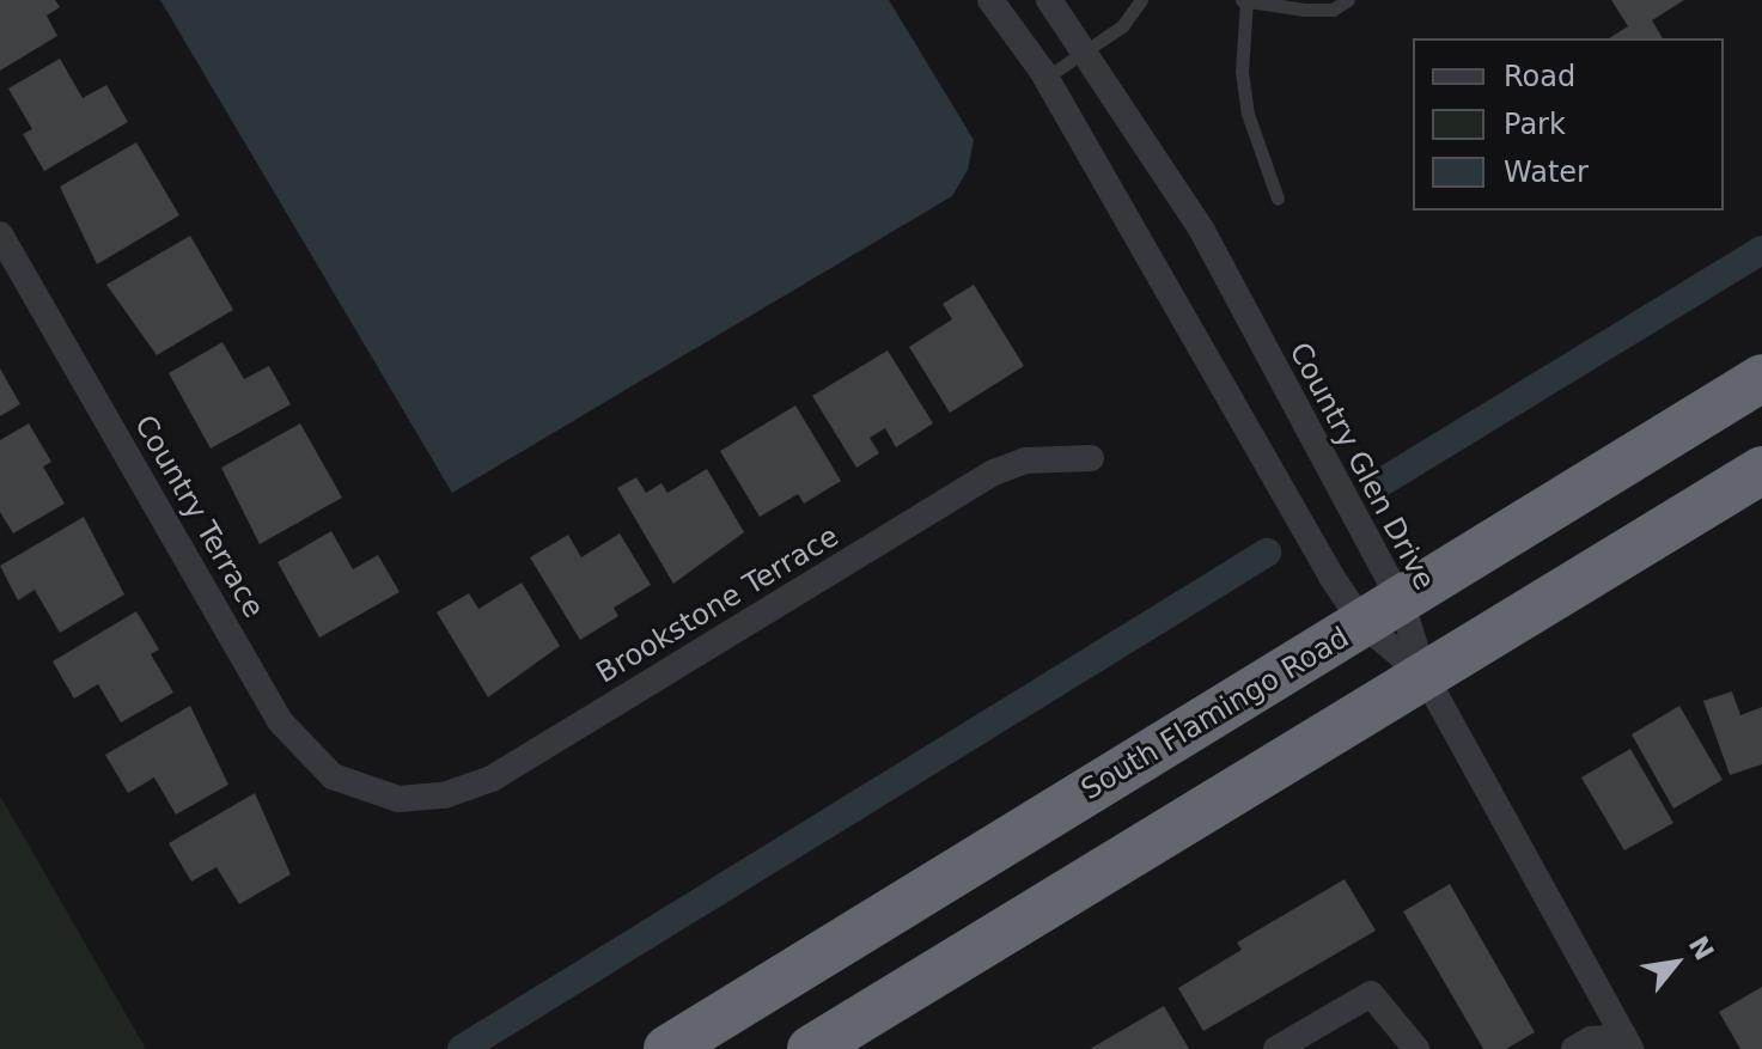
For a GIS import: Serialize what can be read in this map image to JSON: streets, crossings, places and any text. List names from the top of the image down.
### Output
{
  "streets": {
    "highway": ["South Flamingo Road"],
    "street": ["Country Glen Drive", "Country Terrace", "Brookstone Terrace"]
  },
  "crossings": [
    ["Country Glen Drive", "South Flamingo Road"],
    ["Country Terrace", "Brookstone Terrace"]
  ],
  "legend": ["Road", "Park", "Water"],
  "north": "top right"
}
